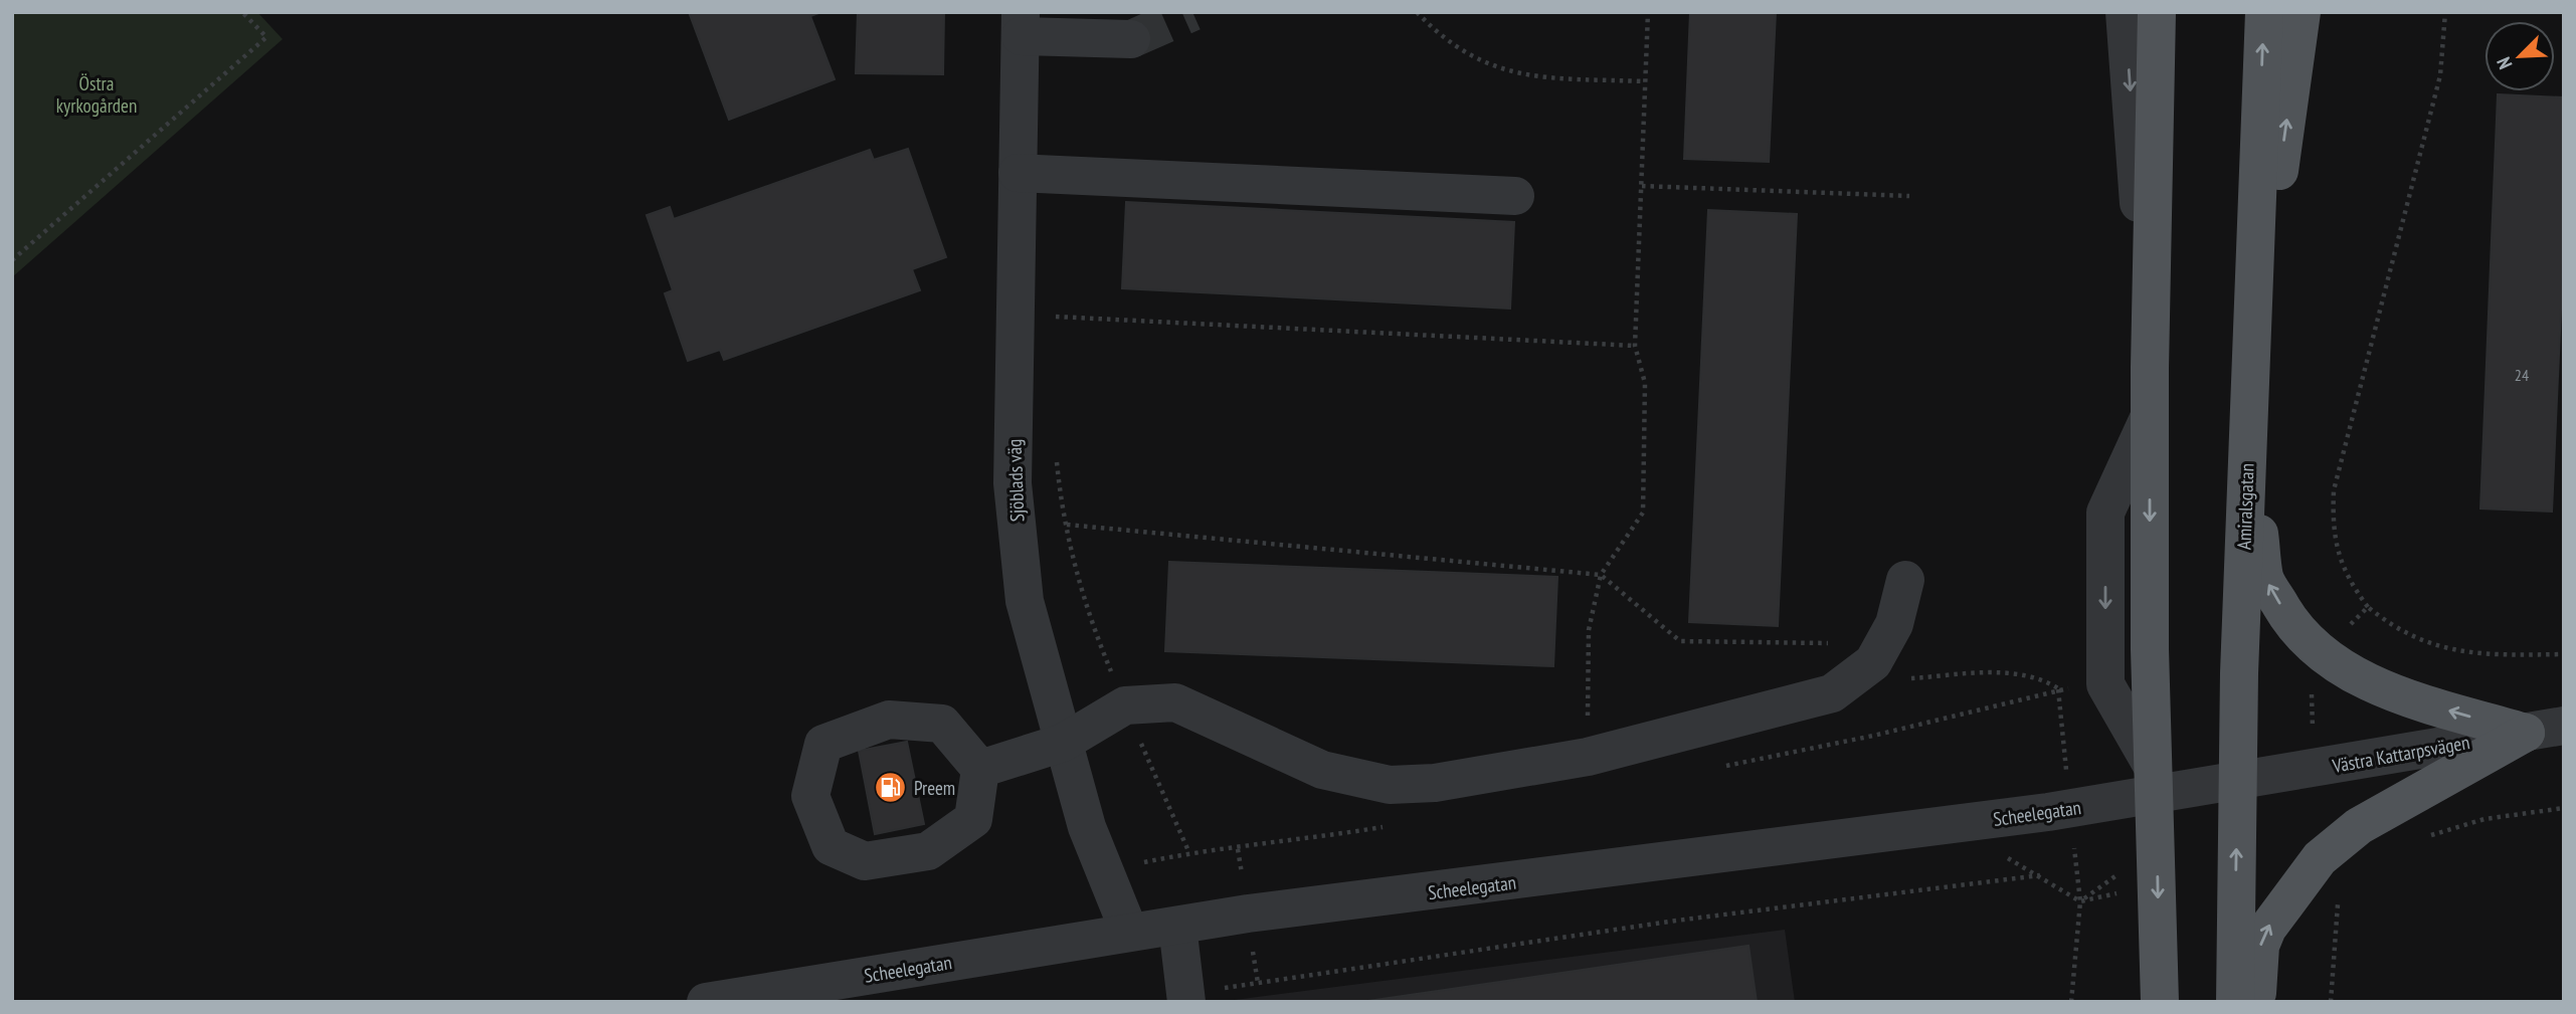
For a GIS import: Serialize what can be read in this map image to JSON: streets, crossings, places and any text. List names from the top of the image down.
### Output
{
  "streets": {
    "main road": ["Amiralsgatan"],
    "street": ["Sjöblads väg", "Västra Kattarpsvägen", "Scheelegatan"]
  },
  "crossings": [
    ["Sjöblads väg", "Scheelegatan"],
    ["Amiralsgatan", "Västra Kattarpsvägen"],
    ["Amiralsgatan", "Scheelegatan"],
    ["Västra Kattarpsvägen", "Scheelegatan"]
  ],
  "parks": ["Östra kyrkogården"],
  "places": {
    "fuel station": ["Preem"]
  },
  "house_numbers": ["24"],
  "north": "bottom left"
}
